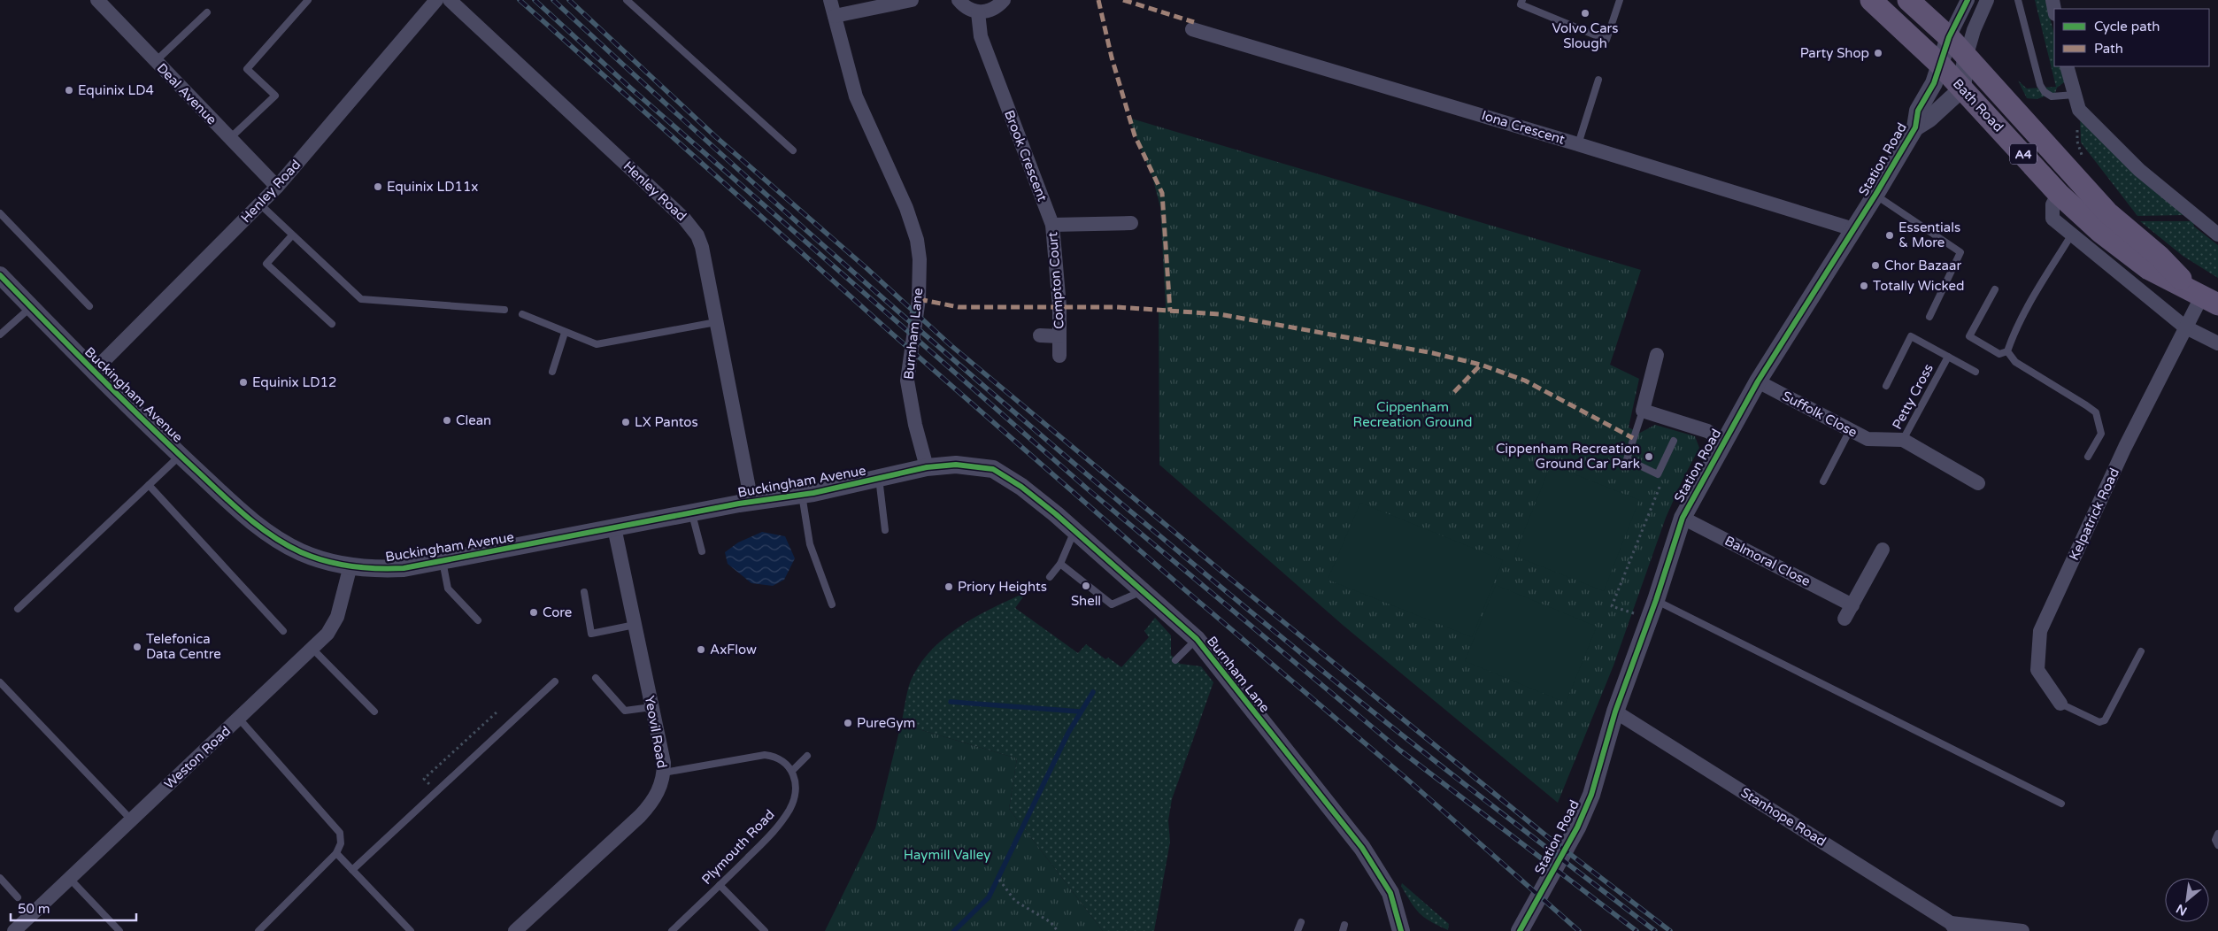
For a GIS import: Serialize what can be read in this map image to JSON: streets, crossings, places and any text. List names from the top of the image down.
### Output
{
  "streets": {
    "main road": ["Bath Road", "A4"],
    "street": [
      "Deal Avenue",
      "Iona Crescent",
      "Brook Crescent",
      "Station Road",
      "Henley Road",
      "Compton Court",
      "Burnham Lane",
      "Buckingham Avenue",
      "Suffolk Close",
      "Kelpatrick Road",
      "Balmoral Close",
      "Yeovil Road",
      "Weston Road",
      "Stanhope Road"
    ],
    "lane": ["Petty Cross", "Plymouth Road"]
  },
  "crossings": [
    ["Deal Avenue", "Henley Road"],
    ["Bath Road", "Station Road"],
    ["Bath Road", "Kelpatrick Road"],
    ["Iona Crescent", "Station Road"],
    ["Brook Crescent", "Compton Court"],
    ["Station Road", "Suffolk Close"],
    ["Station Road", "Balmoral Close"],
    ["Station Road", "Stanhope Road"],
    ["Henley Road", "Buckingham Avenue"],
    ["Burnham Lane", "Buckingham Avenue"],
    ["Buckingham Avenue", "Yeovil Road"],
    ["Buckingham Avenue", "Weston Road"],
    ["Petty Cross", "Suffolk Close"]
  ],
  "parks": ["Cippenham Recreation Ground", "Haymill Valley"],
  "places": [
    "Volvo Cars Slough",
    "Party Shop",
    "Equinix LD4",
    "Equinix LD11x",
    "Essentials & More",
    "Chor Bazaar",
    "Totally Wicked",
    "Equinix LD12",
    "Clean",
    "LX Pantos",
    "Cippenham Recreation Ground Car Park",
    "Shell",
    "Priory Heights",
    "Core",
    "Telefonica Data Centre",
    "AxFlow",
    "PureGym"
  ],
  "legend": ["Cycle path", "Path"],
  "scale_bar": "50 m",
  "north": "bottom left"
}
